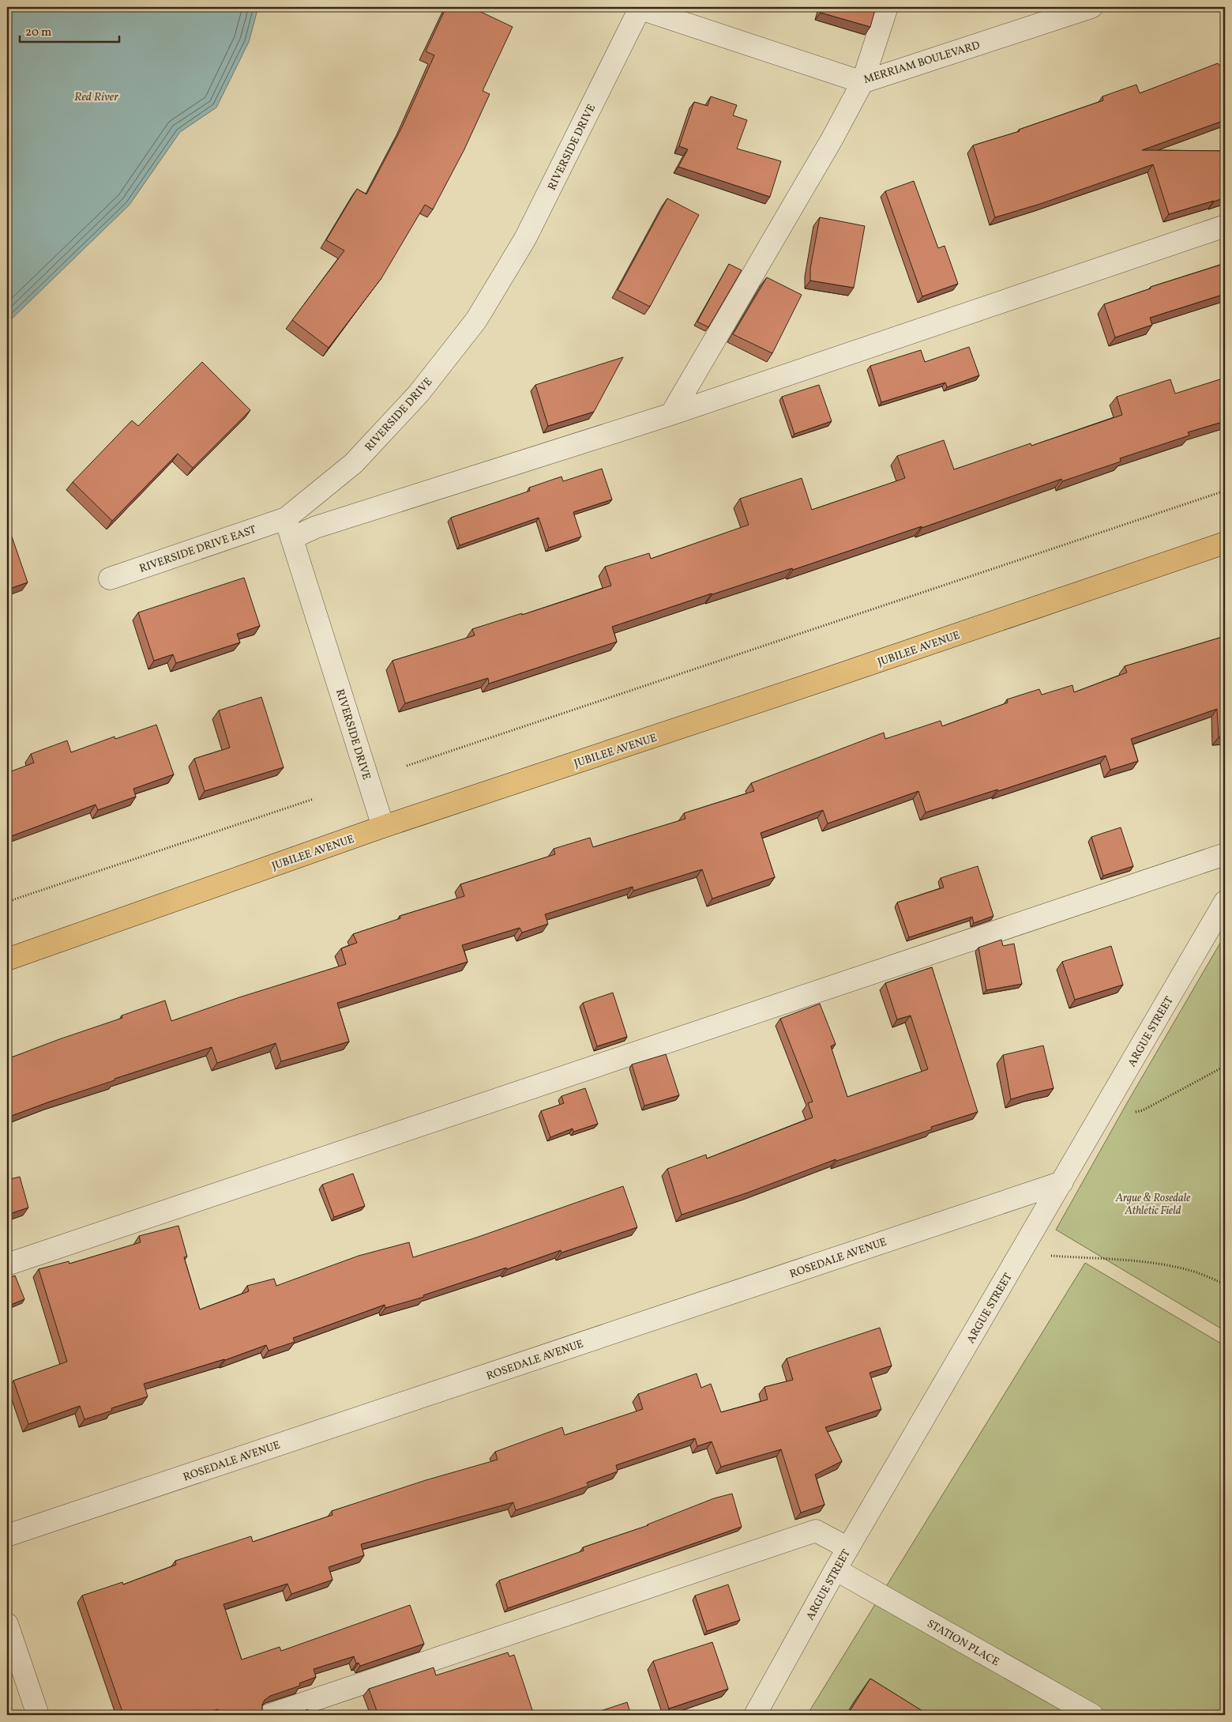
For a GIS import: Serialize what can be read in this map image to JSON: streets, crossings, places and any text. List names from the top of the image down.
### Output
{
  "streets": {
    "main road": ["JUBILEE AVENUE"],
    "street": [
      "MERRIAM BOULEVARD",
      "RIVERSIDE DRIVE",
      "RIVERSIDE DRIVE EAST",
      "ARGUE STREET",
      "ROSEDALE AVENUE",
      "STATION PLACE"
    ]
  },
  "crossings": [
    ["MERRIAM BOULEVARD", "RIVERSIDE DRIVE"],
    ["RIVERSIDE DRIVE", "RIVERSIDE DRIVE EAST"],
    ["RIVERSIDE DRIVE", "JUBILEE AVENUE"],
    ["ARGUE STREET", "ROSEDALE AVENUE"],
    ["ARGUE STREET", "STATION PLACE"]
  ],
  "water": ["Red River"],
  "parks": ["Argue & Rosedale Athletic Field"],
  "scale_bar": "20 m"
}
